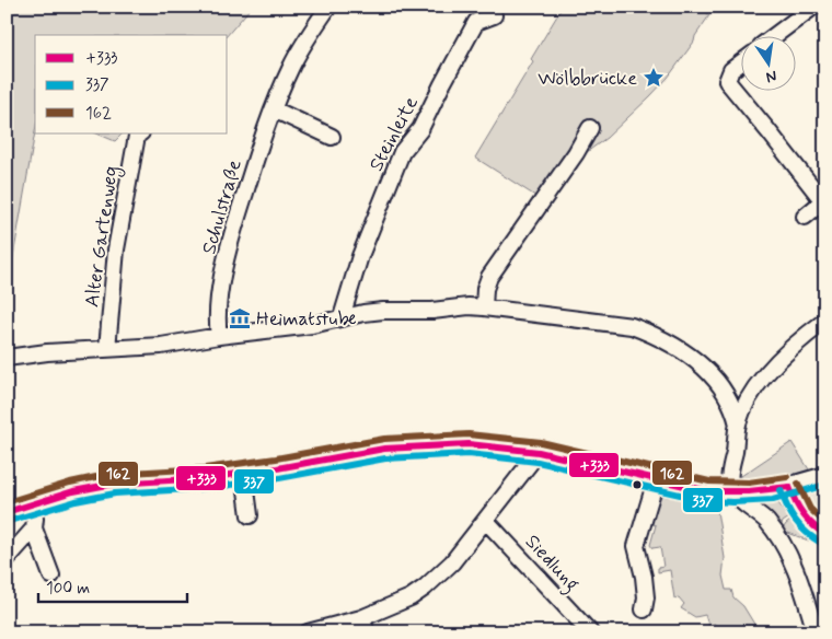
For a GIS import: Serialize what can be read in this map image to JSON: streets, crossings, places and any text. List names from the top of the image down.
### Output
{
  "streets": {
    "street": [
      "Steinleite",
      "Schulstraße",
      "Alter Gartenweg",
      "Siedlung"
    ]
  },
  "places": {
    "place": ["Wölbbrücke"],
    "museum": ["Heimatstube"]
  },
  "lines": ["transit line 162", "transit line +333", "transit line 337"],
  "legend": ["+333", "337", "162"],
  "scale_bar": "100 m",
  "north": "bottom"
}
